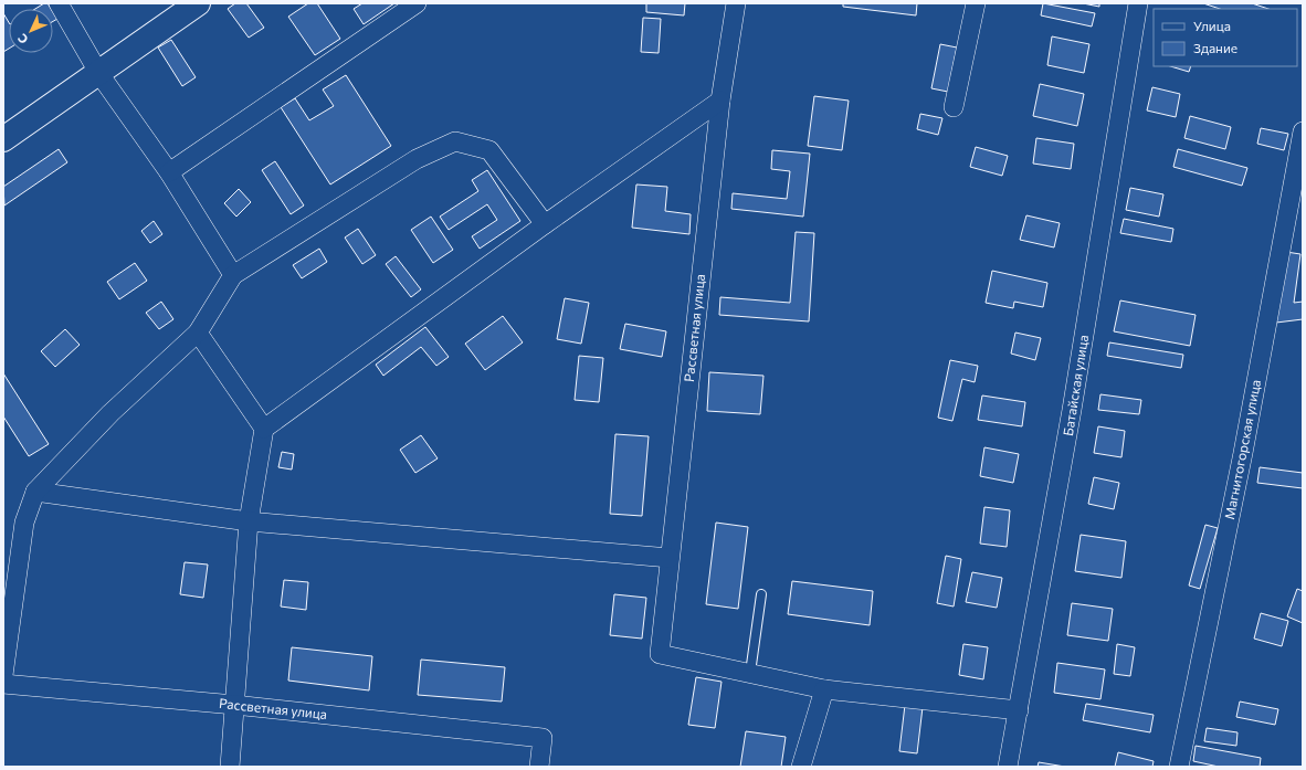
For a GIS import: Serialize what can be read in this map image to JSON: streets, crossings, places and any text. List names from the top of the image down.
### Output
{
  "streets": {
    "street": ["Рассветная улица", "Батайская улица", "Магнитогорская улица"]
  },
  "legend": ["Улица", "Здание"],
  "north": "bottom left"
}
